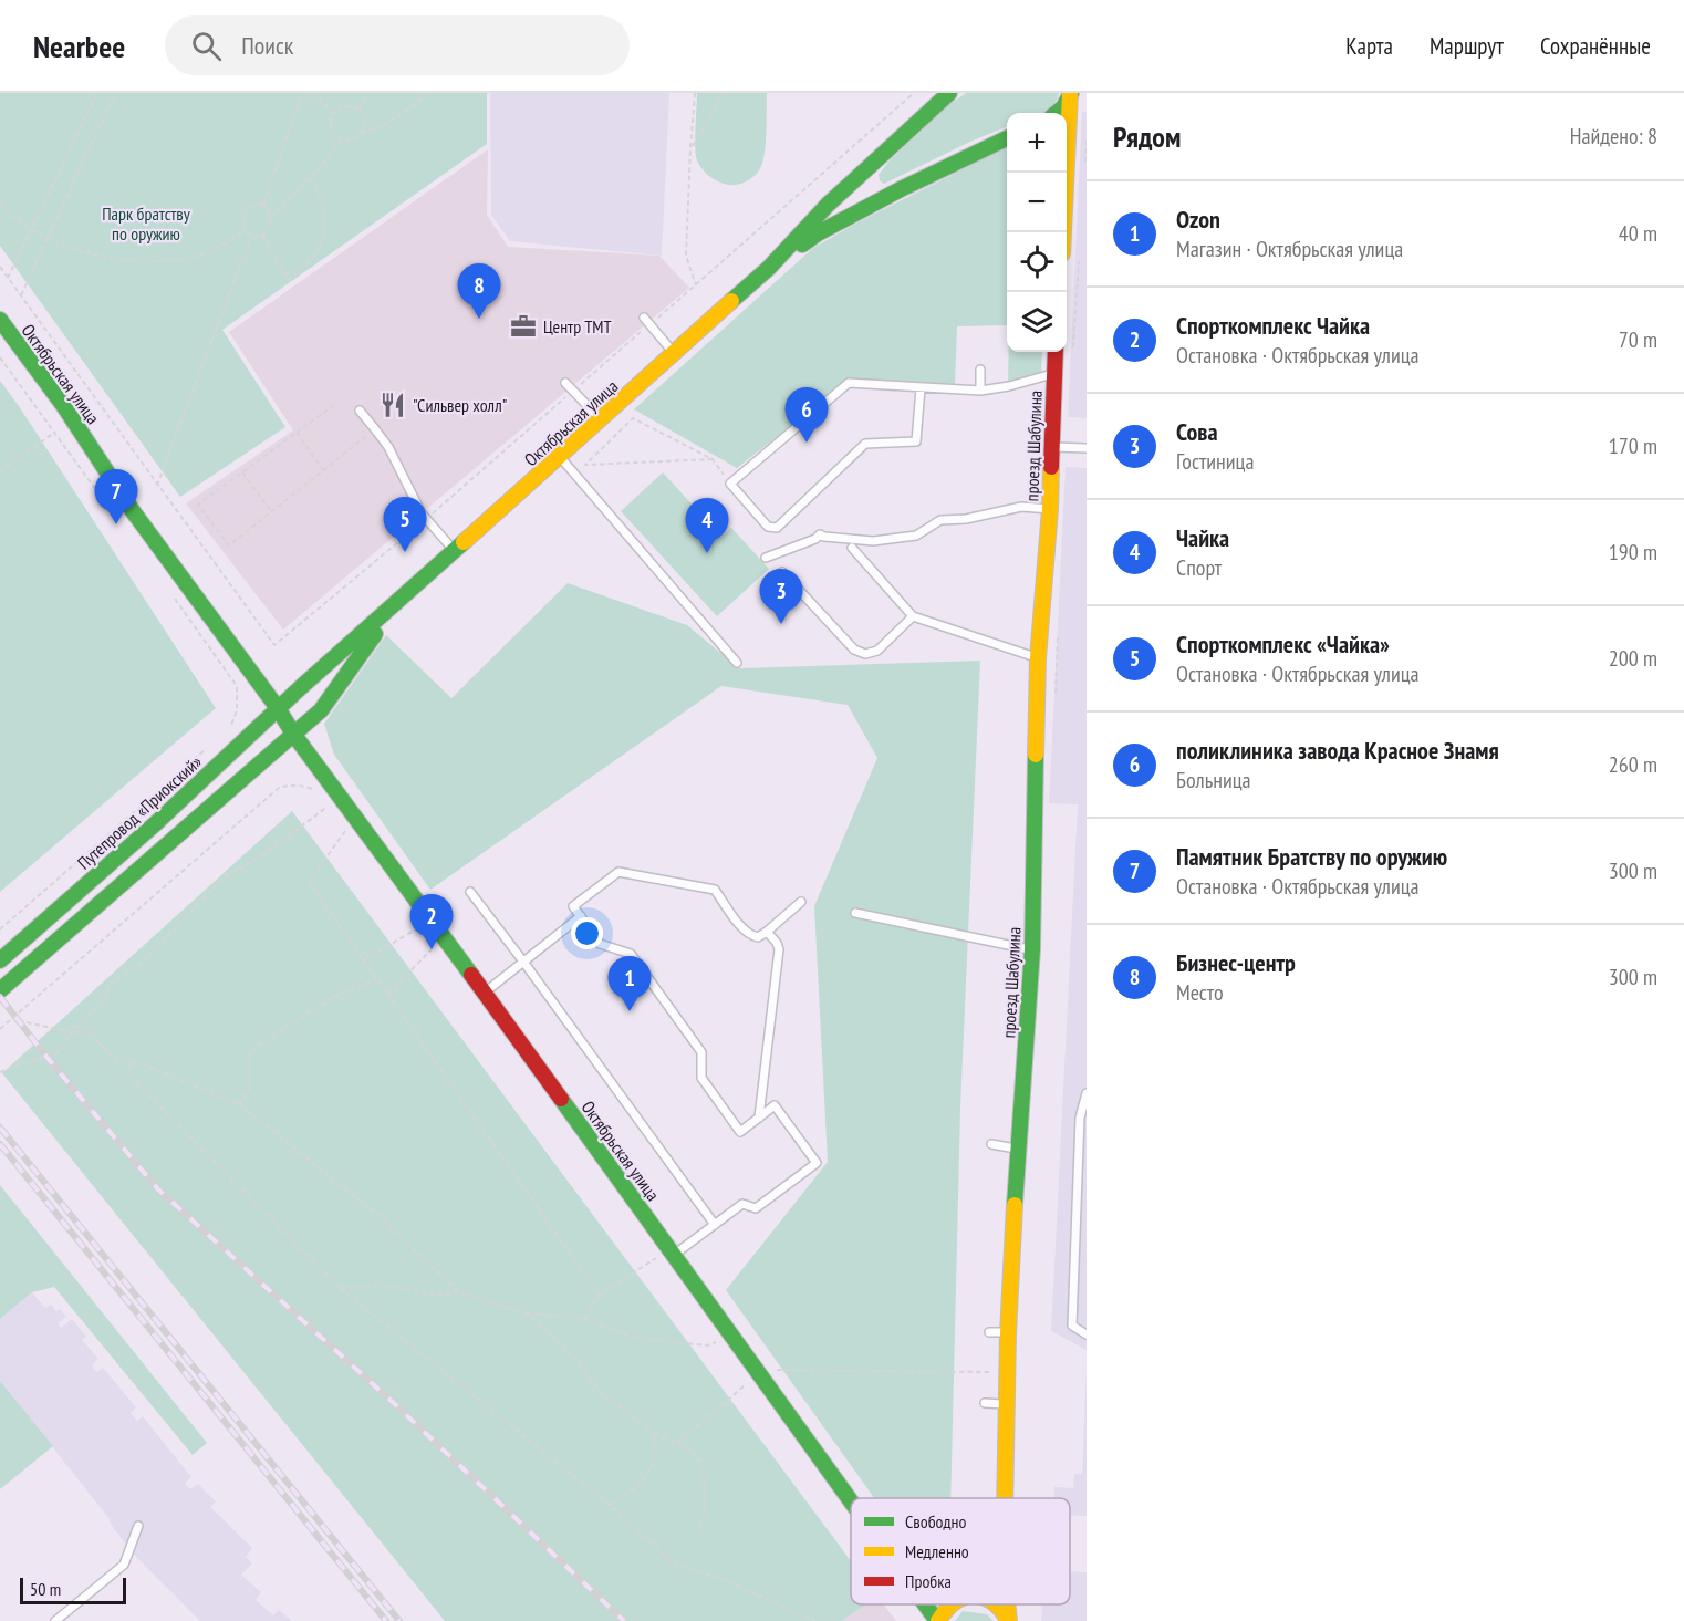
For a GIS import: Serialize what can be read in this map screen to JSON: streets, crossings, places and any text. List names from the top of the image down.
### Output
{
  "streets": {
    "street": ["Октябрьская улица", "проезд Шабулина", "Путепровод «Приокский»"]
  },
  "crossings": [
    ["Октябрьская улица", "Путепровод «Приокский»"]
  ],
  "parks": ["Парк братству по оружию"],
  "places": {
    "office": ["Центр ТМТ"],
    "restaurant": ["\"Сильвер холл\""]
  },
  "legend": ["Свободно", "Медленно", "Пробка"],
  "scale_bar": "50 m",
  "page": {
    "header": "Nearbee",
    "search": "Поиск",
    "nav": ["Карта", "Маршрут", "Сохранённые"],
    "heading": ["Рядом", "Найдено: 8"],
    "map_buttons": ["+", "−"],
    "list": [
      {
        "mark": "1",
        "name": "Ozon",
        "note": "Магазин · Октябрьская улица",
        "value": "40 m"
      },
      {
        "mark": "2",
        "name": "Спорткомплекс Чайка",
        "note": "Остановка · Октябрьская улица",
        "value": "70 m"
      },
      {
        "mark": "3",
        "name": "Сова",
        "note": "Гостиница",
        "value": "170 m"
      },
      {
        "mark": "4",
        "name": "Чайка",
        "note": "Спорт",
        "value": "190 m"
      },
      {
        "mark": "5",
        "name": "Спорткомплекс «Чайка»",
        "note": "Остановка · Октябрьская улица",
        "value": "200 m"
      },
      {
        "mark": "6",
        "name": "поликлиника завода Красное Знамя",
        "note": "Больница",
        "value": "260 m"
      },
      {
        "mark": "7",
        "name": "Памятник Братству по оружию",
        "note": "Остановка · Октябрьская улица",
        "value": "300 m"
      },
      {
        "mark": "8",
        "name": "Бизнес-центр",
        "note": "Место",
        "value": "300 m"
      }
    ],
    "pins": [
      "8",
      "6",
      "7",
      "5",
      "4",
      "3",
      "2",
      "1"
    ],
    "scale": "50 m"
  }
}
